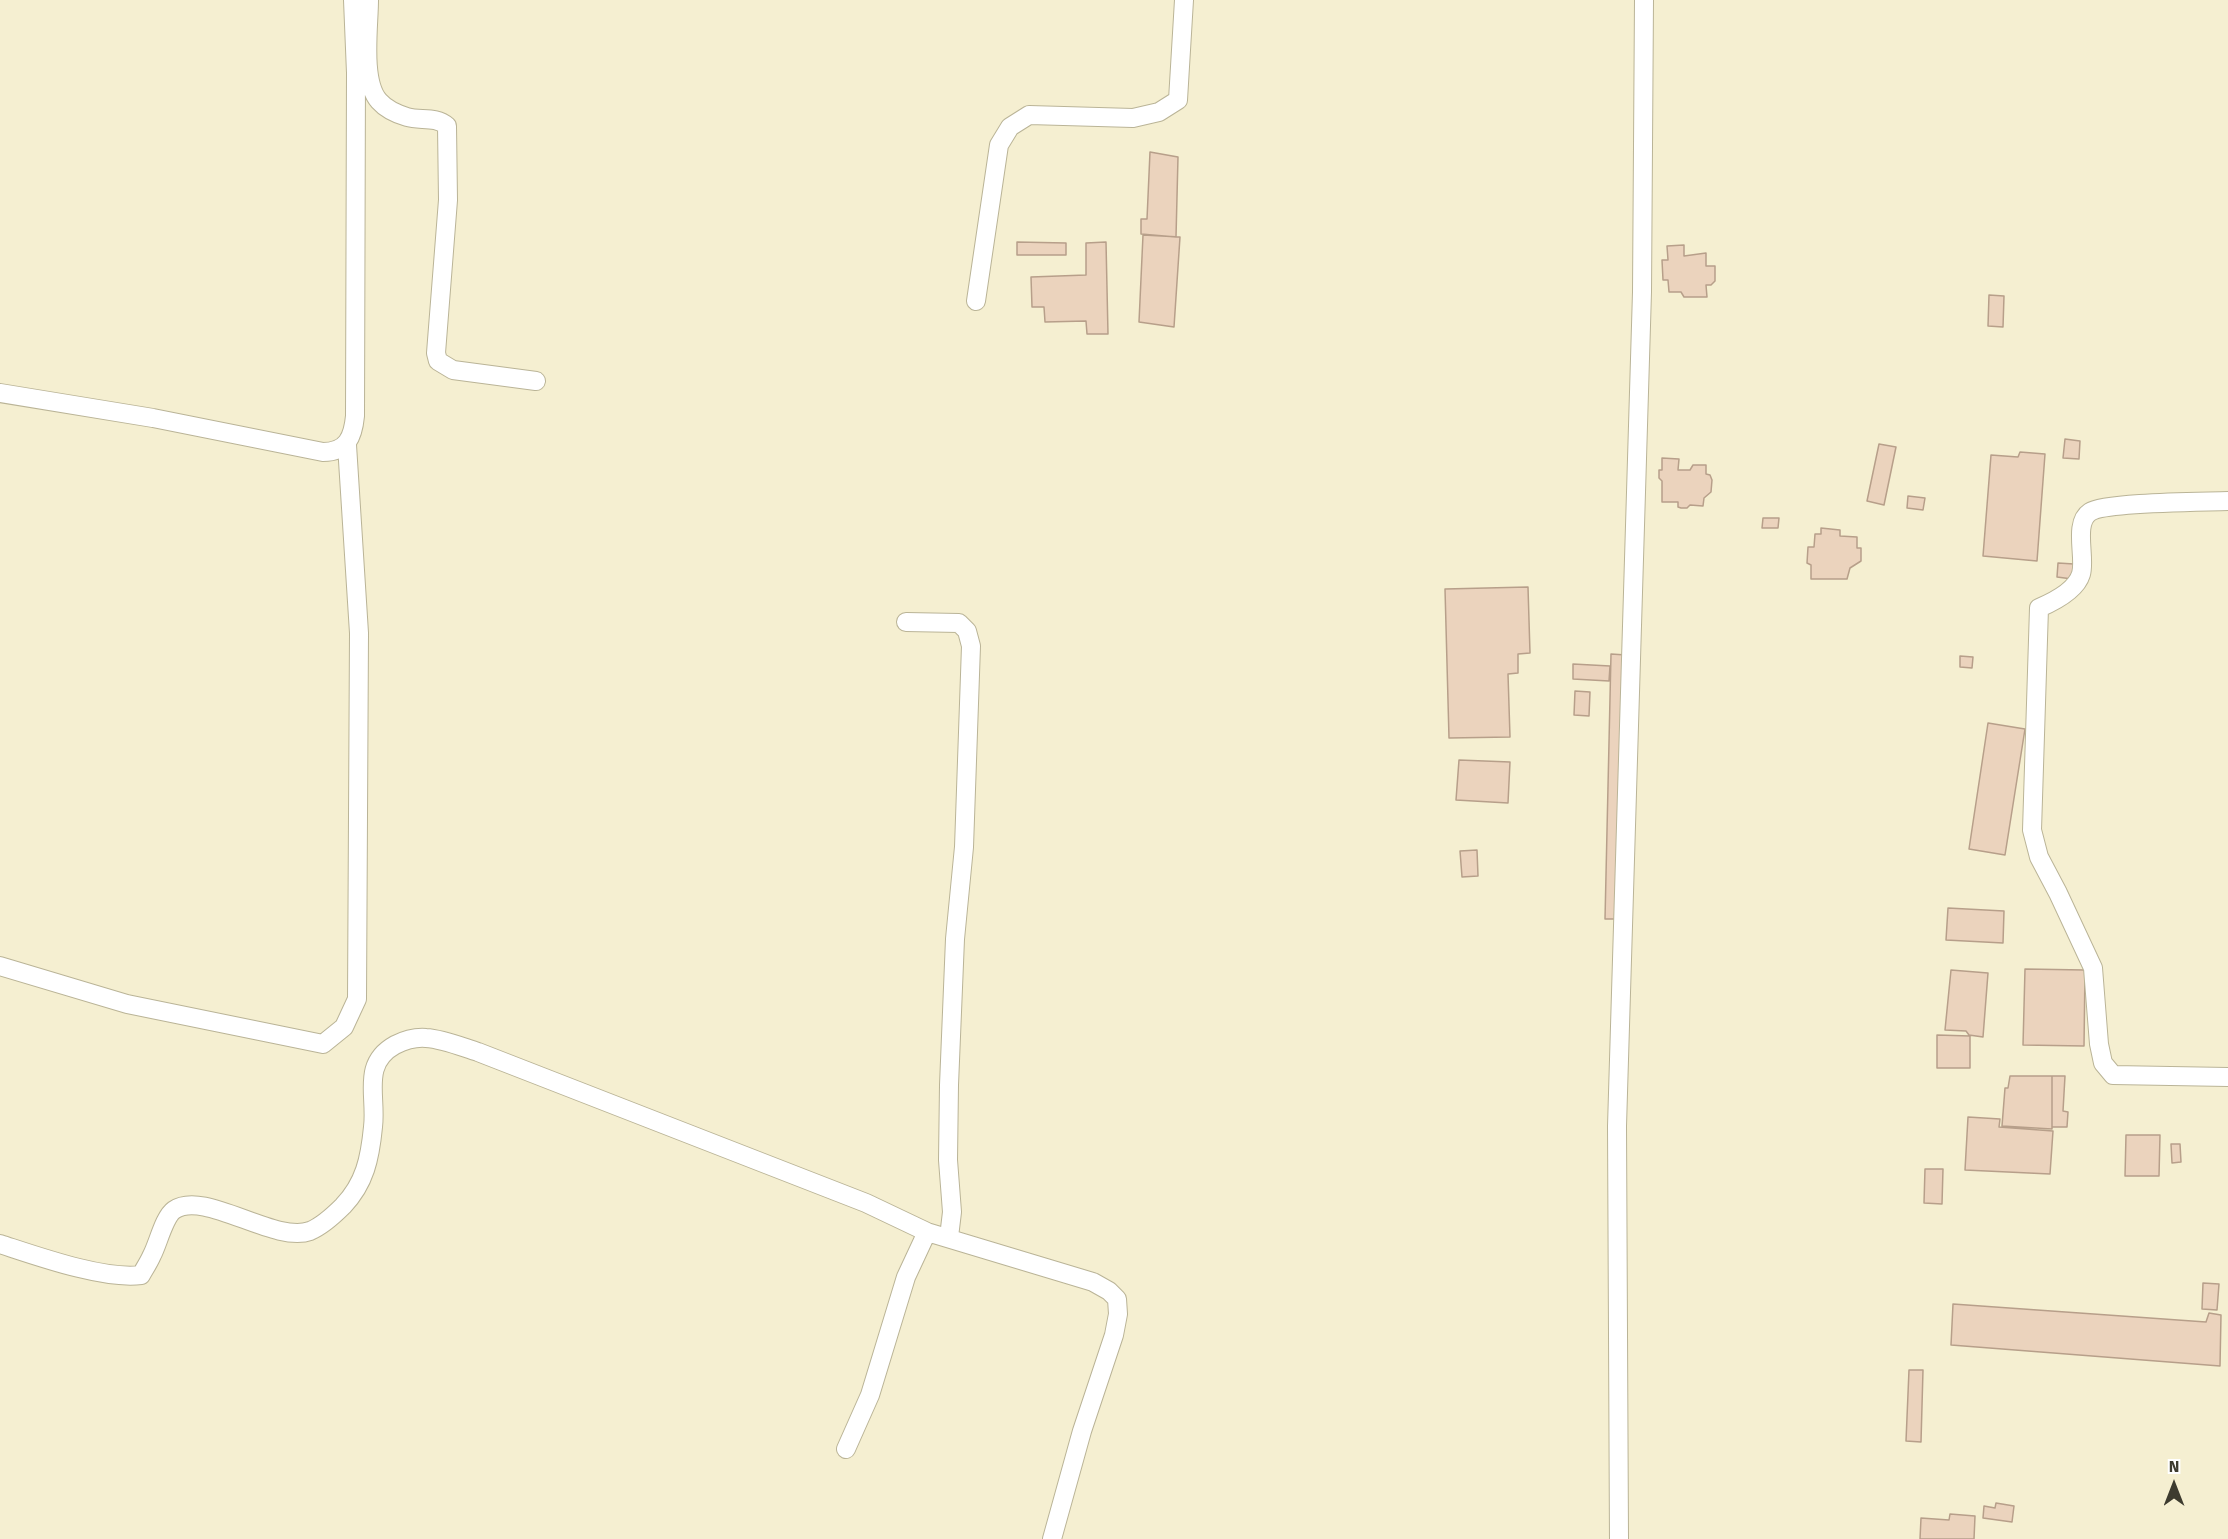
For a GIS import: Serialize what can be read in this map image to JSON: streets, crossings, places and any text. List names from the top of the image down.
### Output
{
  "north": "top"
}
